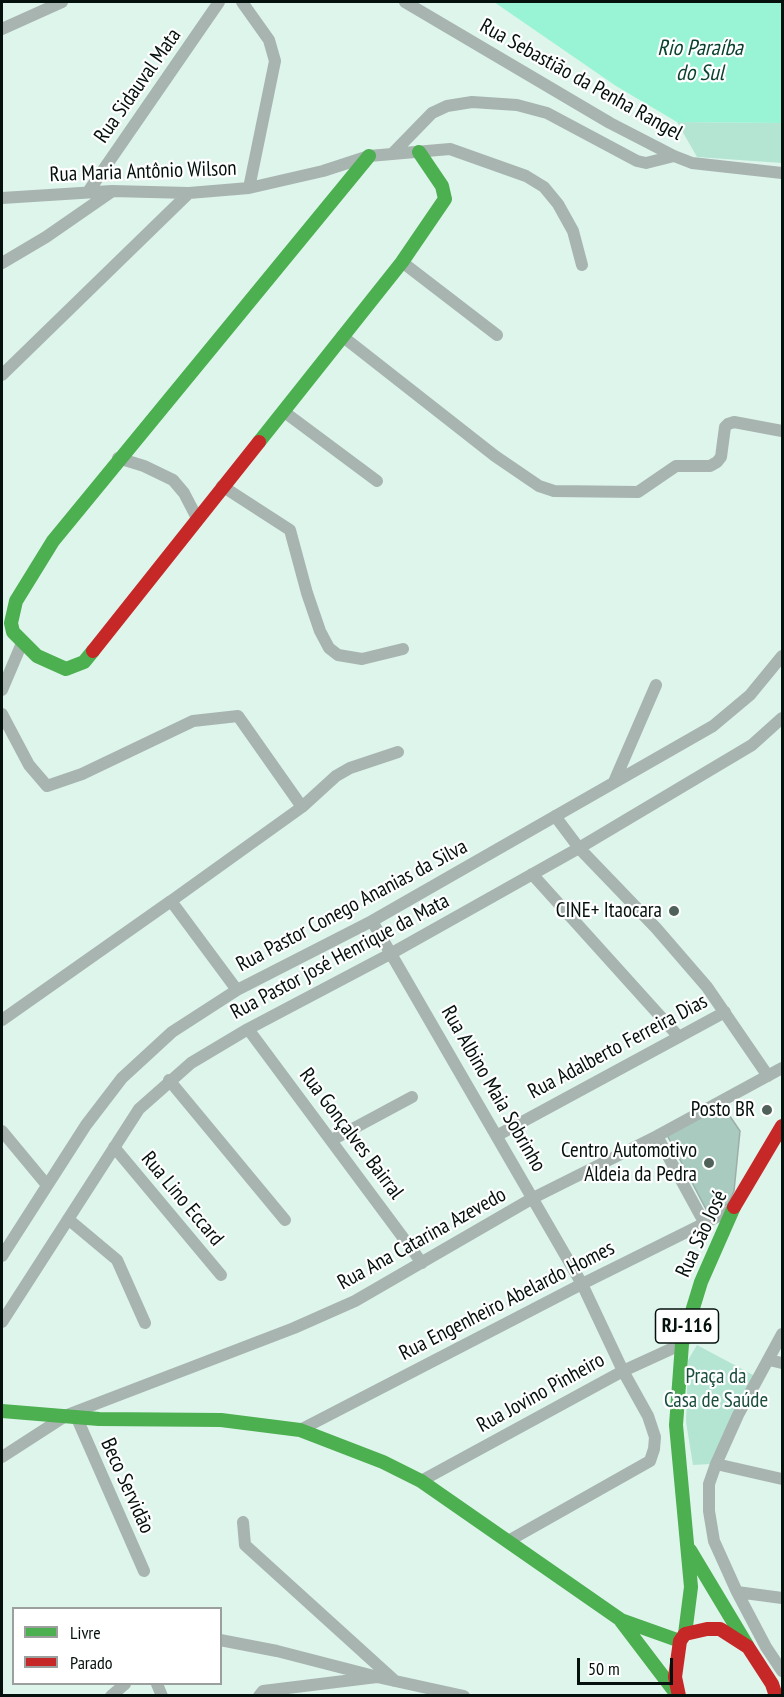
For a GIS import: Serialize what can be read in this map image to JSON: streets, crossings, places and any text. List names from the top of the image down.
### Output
{
  "streets": {
    "main road": ["Rua São José", "RJ-116"],
    "street": [
      "Rua Sebastião da Penha Rangel",
      "Rua Sidauval Mata",
      "Rua Maria Antônio Wilson",
      "Rua Pastor Conego Ananias da Silva",
      "Rua Pastor josé Henrique da Mata",
      "Rua Adalberto Ferreira Dias",
      "Rua Albino Maia Sobrinho",
      "Rua Gonçalves Bairral",
      "Rua Lino Eccard",
      "Rua Ana Catarina Azevedo",
      "Rua Engenheiro Abelardo Homes",
      "Rua Jovino Pinheiro",
      "Beco Servidão"
    ]
  },
  "crossings": [
    ["Rua Sidauval Mata", "Rua Maria Antônio Wilson"],
    ["Rua Pastor Conego Ananias da Silva", "Rua Albino Maia Sobrinho"],
    ["Rua Pastor josé Henrique da Mata", "Rua Albino Maia Sobrinho"],
    ["Rua Pastor josé Henrique da Mata", "Rua Gonçalves Bairral"],
    ["Rua Pastor josé Henrique da Mata", "Rua Lino Eccard"],
    ["Rua Adalberto Ferreira Dias", "Rua Albino Maia Sobrinho"],
    ["Rua Albino Maia Sobrinho", "Rua Ana Catarina Azevedo"],
    ["Rua Albino Maia Sobrinho", "Rua Engenheiro Abelardo Homes"],
    ["Rua Albino Maia Sobrinho", "Rua Jovino Pinheiro"],
    ["Rua Gonçalves Bairral", "Rua Ana Catarina Azevedo"],
    ["Rua São José", "Rua Engenheiro Abelardo Homes"],
    ["Rua São José", "Rua Jovino Pinheiro"],
    ["Rua Ana Catarina Azevedo", "Beco Servidão"]
  ],
  "water": ["Rio Paraíba do Sul"],
  "parks": ["Praça da Casa de Saúde"],
  "places": ["CINE+ Itaocara", "Posto BR", "Centro Automotivo Aldeia da Pedra"],
  "legend": ["Livre", "Parado"],
  "scale_bar": "50 m"
}
